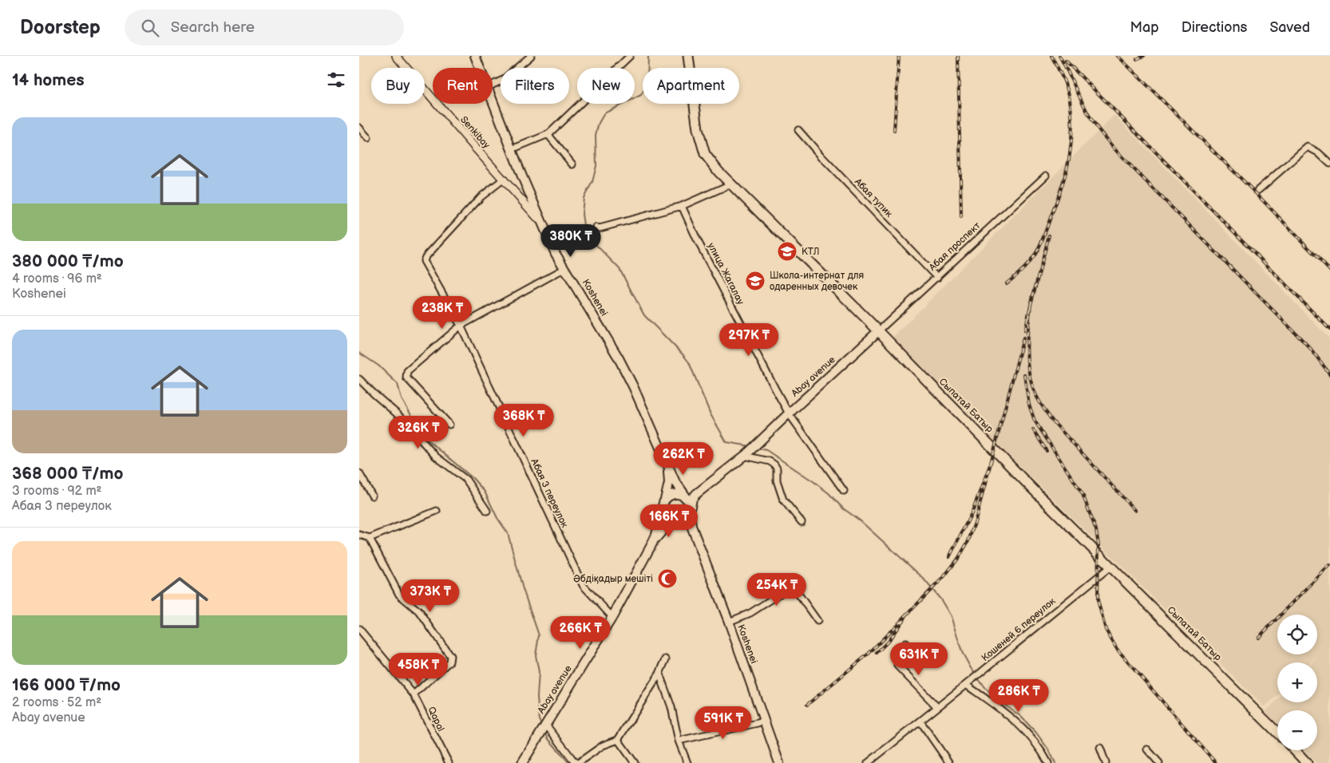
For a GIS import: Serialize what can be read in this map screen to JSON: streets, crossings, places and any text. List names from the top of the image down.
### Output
{
  "streets": {
    "main road": ["Koshenei", "Abay avenue", "Сыпатай Батыр"],
    "street": [
      "Senkibay",
      "Абая тупик",
      "Абая проспект",
      "улица Жагалау",
      "Абая 3 переулок",
      "Кошеней 6 переулок",
      "Qapal"
    ]
  },
  "crossings": [
    ["Senkibay", "Koshenei"],
    ["Senkibay", "Абая 3 переулок"],
    ["Абая тупик", "Абая проспект"],
    ["Абая проспект", "Abay avenue"],
    ["Абая проспект", "Сыпатай Батыр"],
    ["улица Жагалау", "Abay avenue"],
    ["Abay avenue", "Сыпатай Батыр"],
    ["Abay avenue", "Абая 3 переулок"],
    ["Сыпатай Батыр", "Кошеней 6 переулок"]
  ],
  "places": {
    "school or university": ["КТЛ", "Школа-интернат для одаренных девочек"],
    "mosque": ["Әбдіқадыр мешіті"]
  },
  "page": {
    "header": "Doorstep",
    "search": "Search here",
    "nav": ["Map", "Directions", "Saved"],
    "heading": "14 homes",
    "chip": [
      "Buy",
      "Rent",
      "Filters",
      "New",
      "Apartment"
    ],
    "list": [
      {
        "name": "380 000 ₸/mo",
        "note": "4 rooms · 96 m² · Koshenei"
      },
      {
        "name": "368 000 ₸/mo",
        "note": "3 rooms · 92 m² · Абая 3 переулок"
      },
      {
        "name": "166 000 ₸/mo",
        "note": "2 rooms · 52 m² · Abay avenue"
      }
    ],
    "price": [
      "380K ₸",
      "238K ₸",
      "297K ₸",
      "368K ₸",
      "326K ₸",
      "262K ₸",
      "166K ₸",
      "254K ₸",
      "373K ₸",
      "266K ₸",
      "631K ₸",
      "458K ₸",
      "286K ₸",
      "591K ₸"
    ],
    "map_buttons": ["+", "−"]
  }
}
